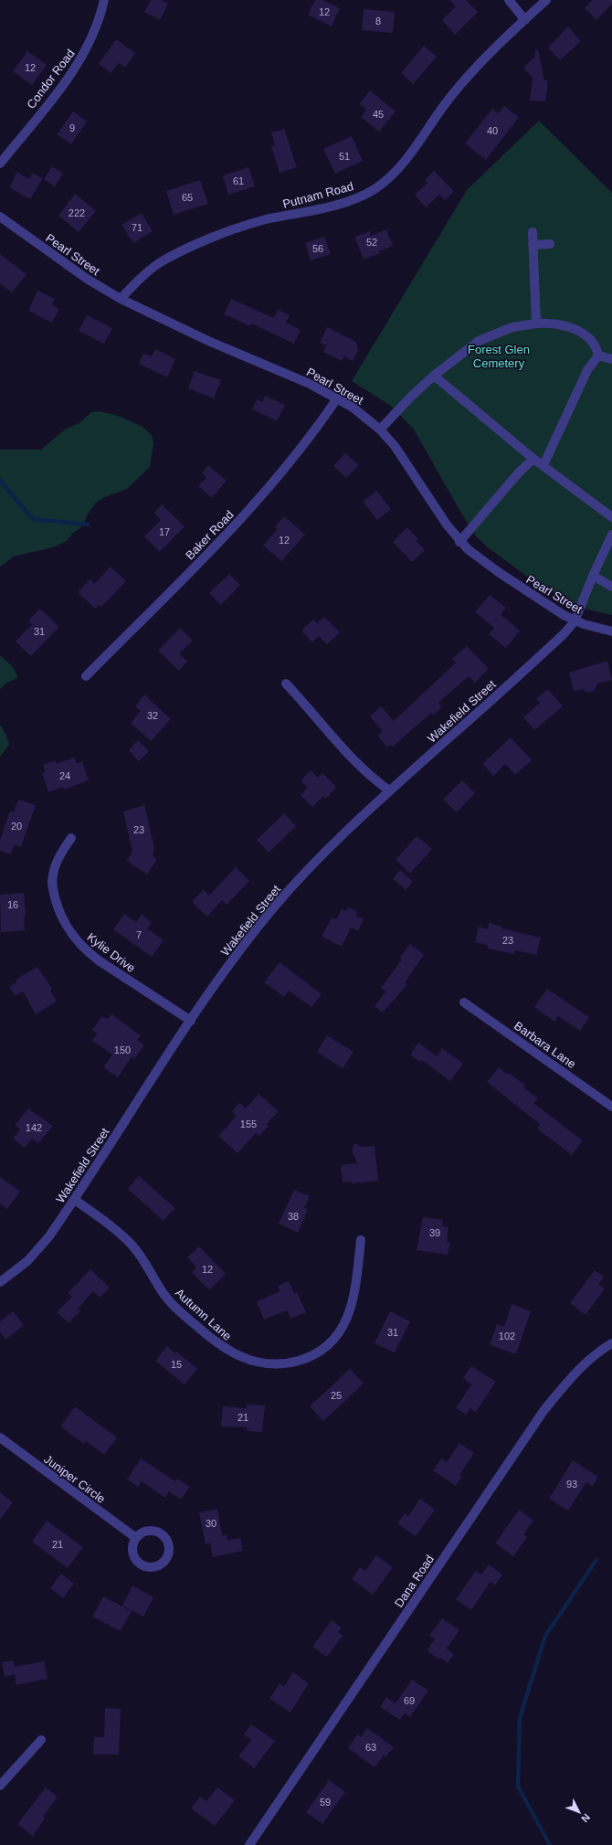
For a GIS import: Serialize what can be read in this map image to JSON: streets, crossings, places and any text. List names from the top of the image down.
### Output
{
  "streets": {
    "street": [
      "Condor Road",
      "Putnam Road",
      "Pearl Street",
      "Baker Road",
      "Wakefield Street",
      "Kylie Drive",
      "Barbara Lane",
      "Autumn Lane",
      "Juniper Circle",
      "Dana Road"
    ]
  },
  "crossings": [
    ["Putnam Road", "Pearl Street"],
    ["Pearl Street", "Baker Road"],
    ["Pearl Street", "Wakefield Street"],
    ["Wakefield Street", "Kylie Drive"],
    ["Wakefield Street", "Autumn Lane"]
  ],
  "parks": ["Forest Glen Cemetery"],
  "house_numbers": [
    "12",
    "8",
    "12",
    "45",
    "9",
    "40",
    "51",
    "61",
    "65",
    "222",
    "71",
    "52",
    "56",
    "17",
    "12",
    "31",
    "32",
    "24",
    "20",
    "23",
    "16",
    "7",
    "23",
    "150",
    "155",
    "142",
    "38",
    "39",
    "12",
    "31",
    "102",
    "15",
    "25",
    "21",
    "93",
    "30",
    "21",
    "69",
    "63",
    "59"
  ],
  "north": "bottom right"
}
